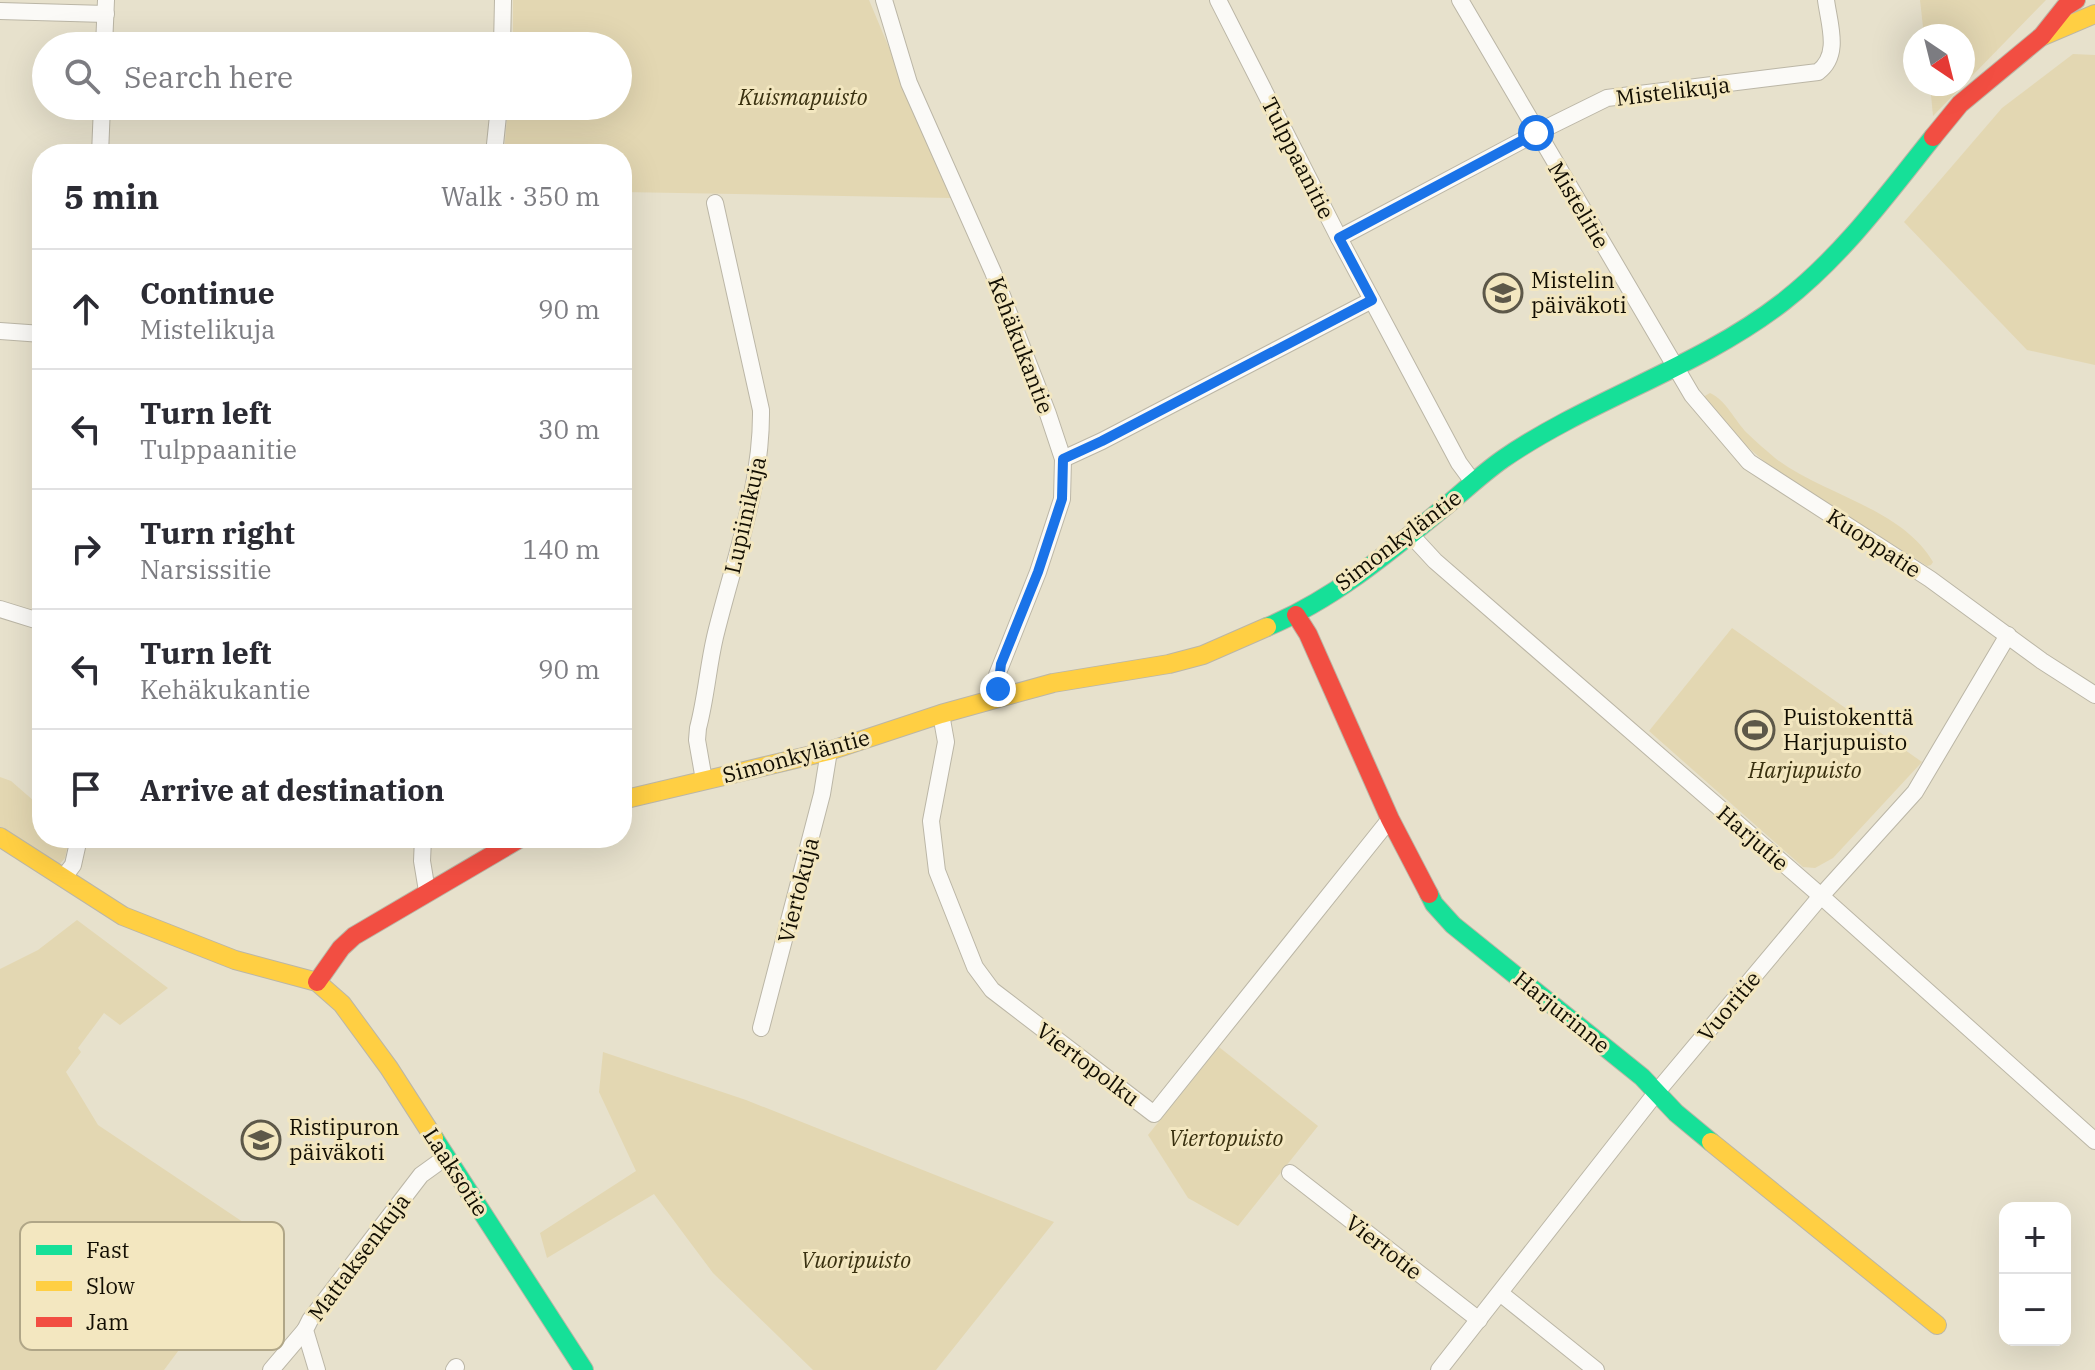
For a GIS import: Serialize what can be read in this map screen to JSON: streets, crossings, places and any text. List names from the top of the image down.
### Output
{
  "streets": {
    "main road": ["Simonkyläntie", "Harjurinne", "Laaksotie"],
    "street": [
      "Mistelikuja",
      "Tulppaanitie",
      "Mistelitie",
      "Kehäkukantie",
      "Lupiinikuja",
      "Kuoppatie",
      "Harjutie",
      "Viertokuja",
      "Vuoritie",
      "Viertopolku",
      "Viertotie",
      "Mattaksenkuja"
    ]
  },
  "crossings": [
    ["Mistelikuja", "Tulppaanitie"],
    ["Mistelikuja", "Mistelitie"],
    ["Tulppaanitie", "Simonkyläntie"],
    ["Mistelitie", "Simonkyläntie"],
    ["Mistelitie", "Kuoppatie"],
    ["Kehäkukantie", "Simonkyläntie"],
    ["Lupiinikuja", "Simonkyläntie"],
    ["Simonkyläntie", "Kuoppatie"],
    ["Simonkyläntie", "Harjutie"],
    ["Simonkyläntie", "Viertokuja"],
    ["Simonkyläntie", "Harjurinne"],
    ["Simonkyläntie", "Viertopolku"],
    ["Kuoppatie", "Vuoritie"],
    ["Harjutie", "Vuoritie"],
    ["Vuoritie", "Harjurinne"],
    ["Vuoritie", "Viertotie"],
    ["Harjurinne", "Viertopolku"],
    ["Laaksotie", "Mattaksenkuja"]
  ],
  "parks": [
    "Kuismapuisto",
    "Harjupuisto",
    "Viertopuisto",
    "Vuoripuisto"
  ],
  "places": {
    "school or university": ["Mistelin päiväkoti", "Ristipuron päiväkoti"],
    "sports": ["Puistokenttä Harjupuisto"]
  },
  "legend": ["Fast", "Slow", "Jam"],
  "north": "bottom right",
  "page": {
    "search": "Search here",
    "heading": ["5 min", "Walk · 350 m"],
    "list": [
      ["Continue", "Mistelikuja", "90 m"],
      ["Turn left", "Tulppaanitie", "30 m"],
      ["Turn right", "Narsissitie", "140 m"],
      ["Turn left", "Kehäkukantie", "90 m"],
      "Arrive at destination"
    ],
    "map_buttons": ["+", "−"]
  }
}
